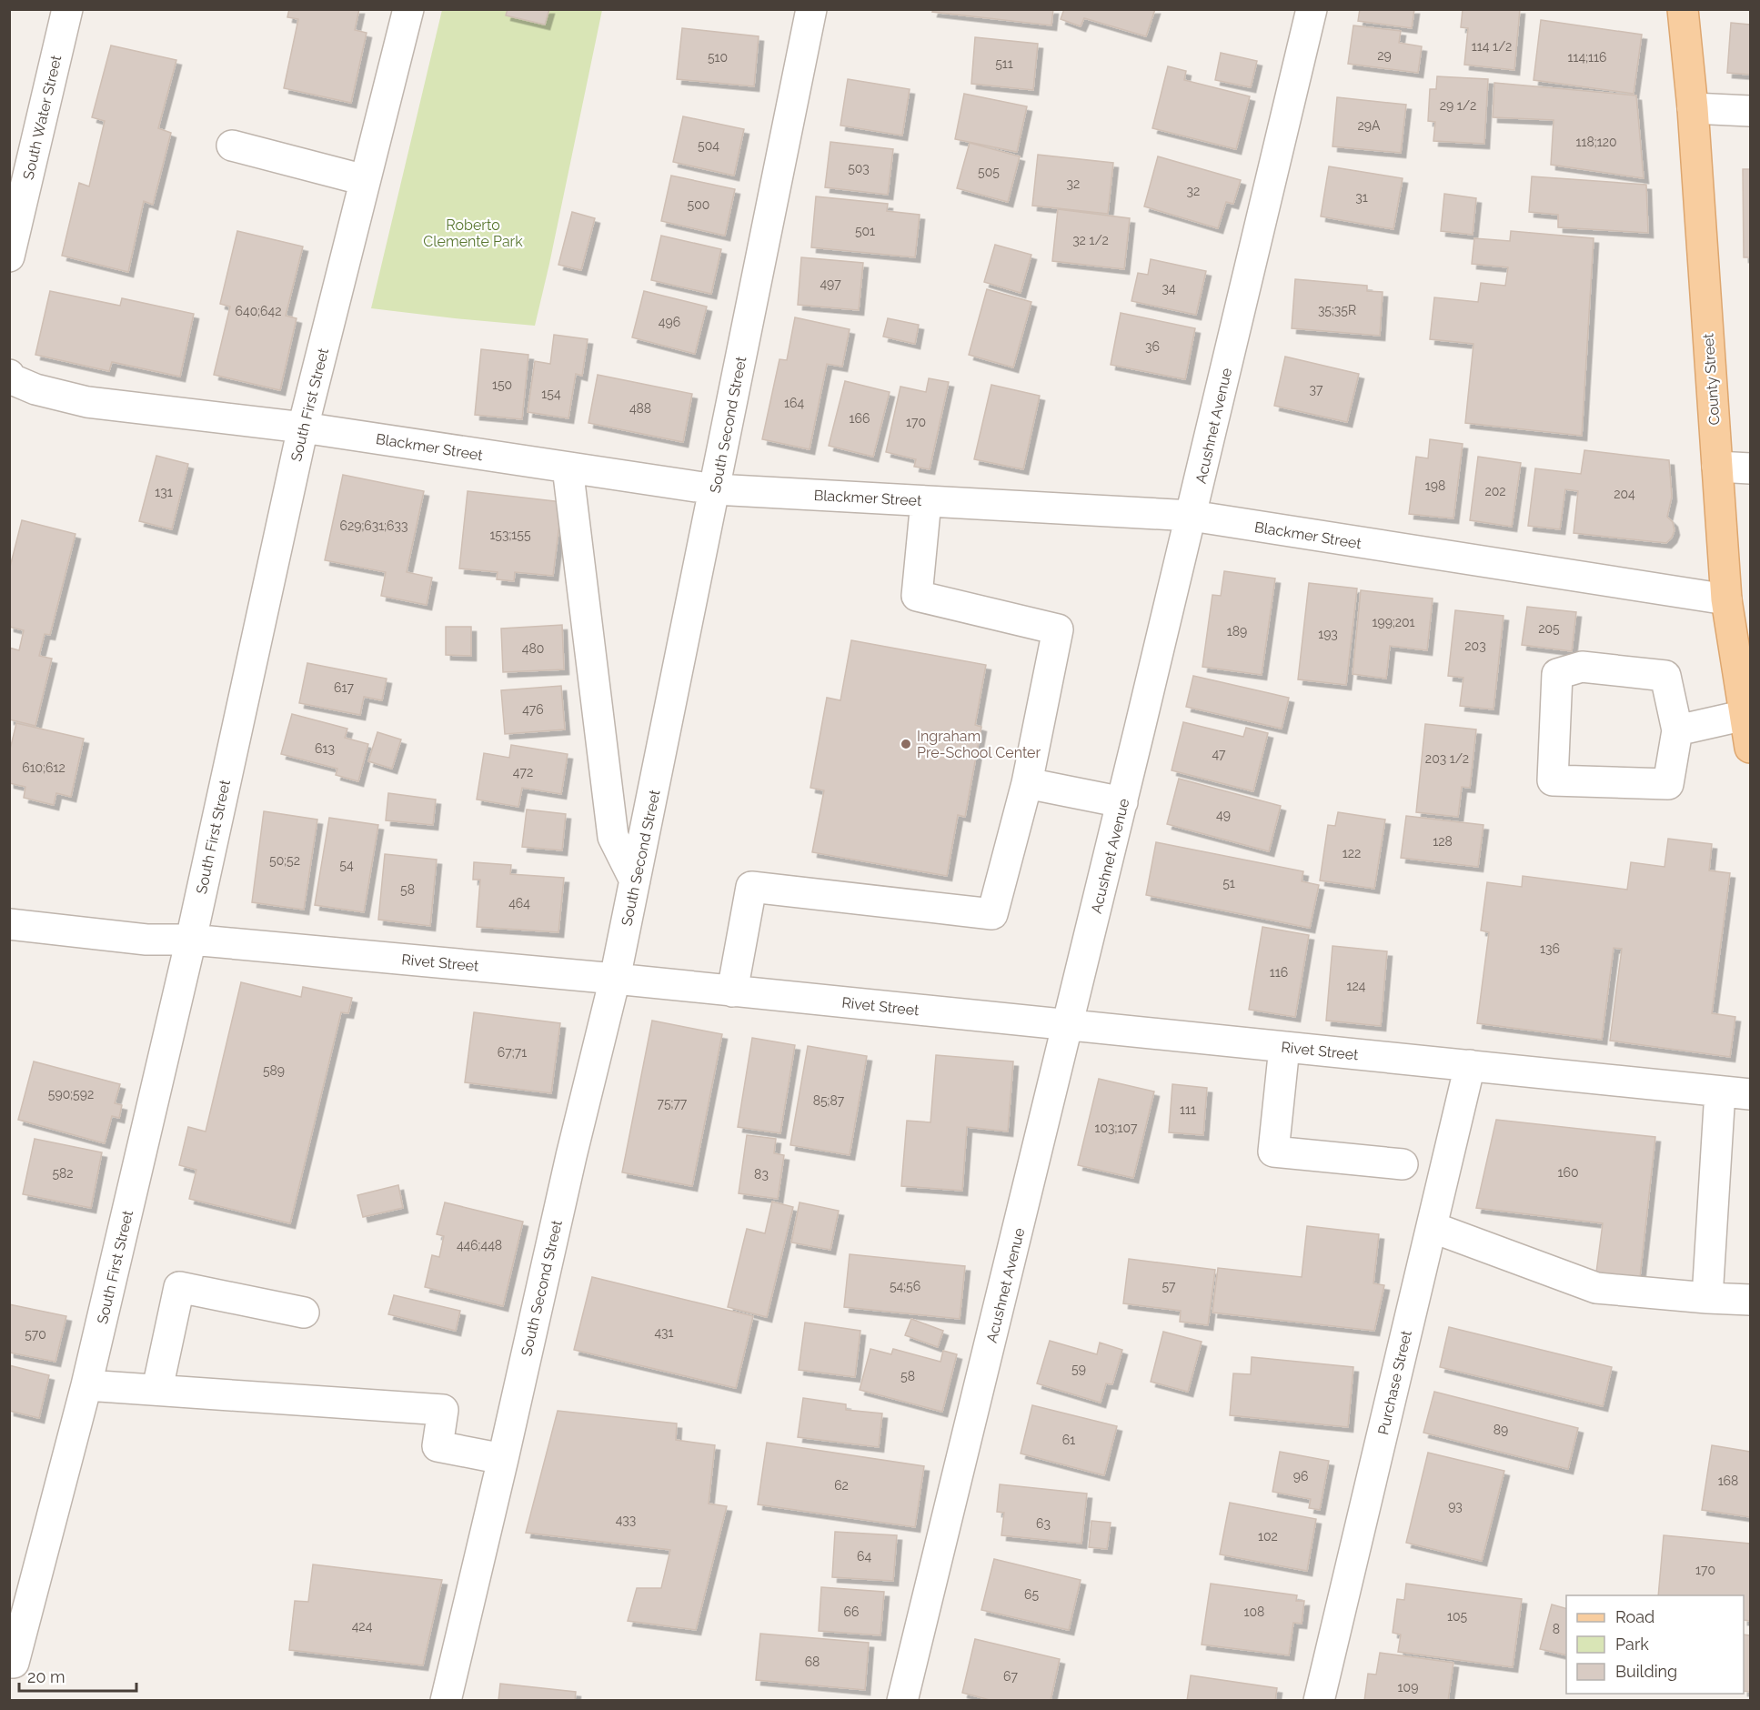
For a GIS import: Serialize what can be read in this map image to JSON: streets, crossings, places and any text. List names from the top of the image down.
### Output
{
  "streets": {
    "main road": ["County Street"],
    "street": [
      "South Water Street",
      "South First Street",
      "South Second Street",
      "Acushnet Avenue",
      "Blackmer Street",
      "Rivet Street",
      "Purchase Street"
    ]
  },
  "crossings": [
    ["County Street", "Blackmer Street"],
    ["South First Street", "Blackmer Street"],
    ["South First Street", "Rivet Street"],
    ["South Second Street", "Blackmer Street"],
    ["South Second Street", "Rivet Street"],
    ["Acushnet Avenue", "Blackmer Street"],
    ["Acushnet Avenue", "Rivet Street"],
    ["Rivet Street", "Purchase Street"]
  ],
  "parks": ["Roberto Clemente Park"],
  "places": ["Ingraham Pre-School Center"],
  "house_numbers": [
    "114 1/2",
    "29",
    "510",
    "114;116",
    "511",
    "29 1/2",
    "29A",
    "118;120",
    "504",
    "503",
    "505",
    "32",
    "32",
    "31",
    "500",
    "501",
    "32 1/2",
    "497",
    "34",
    "35;35R",
    "640;642",
    "496",
    "36",
    "150",
    "37",
    "154",
    "164",
    "488",
    "166",
    "170",
    "198",
    "202",
    "131",
    "204",
    "629;631;633",
    "153;155",
    "199;201",
    "205",
    "189",
    "193",
    "203",
    "480",
    "617",
    "476",
    "613",
    "47",
    "203 1/2",
    "610;612",
    "472",
    "49",
    "128",
    "122",
    "50;52",
    "54",
    "51",
    "58",
    "464",
    "136",
    "116",
    "124",
    "67;71",
    "589",
    "590;592",
    "85;87",
    "75;77",
    "111",
    "103;107",
    "160",
    "582",
    "83",
    "446;448",
    "54;56",
    "57",
    "431",
    "570",
    "59",
    "58",
    "89",
    "61",
    "96",
    "168",
    "62",
    "93",
    "433",
    "63",
    "102",
    "64",
    "170",
    "65",
    "66",
    "108",
    "105",
    "424",
    "8",
    "68",
    "67",
    "109"
  ],
  "legend": ["Road", "Park", "Building"],
  "scale_bar": "20 m"
}
